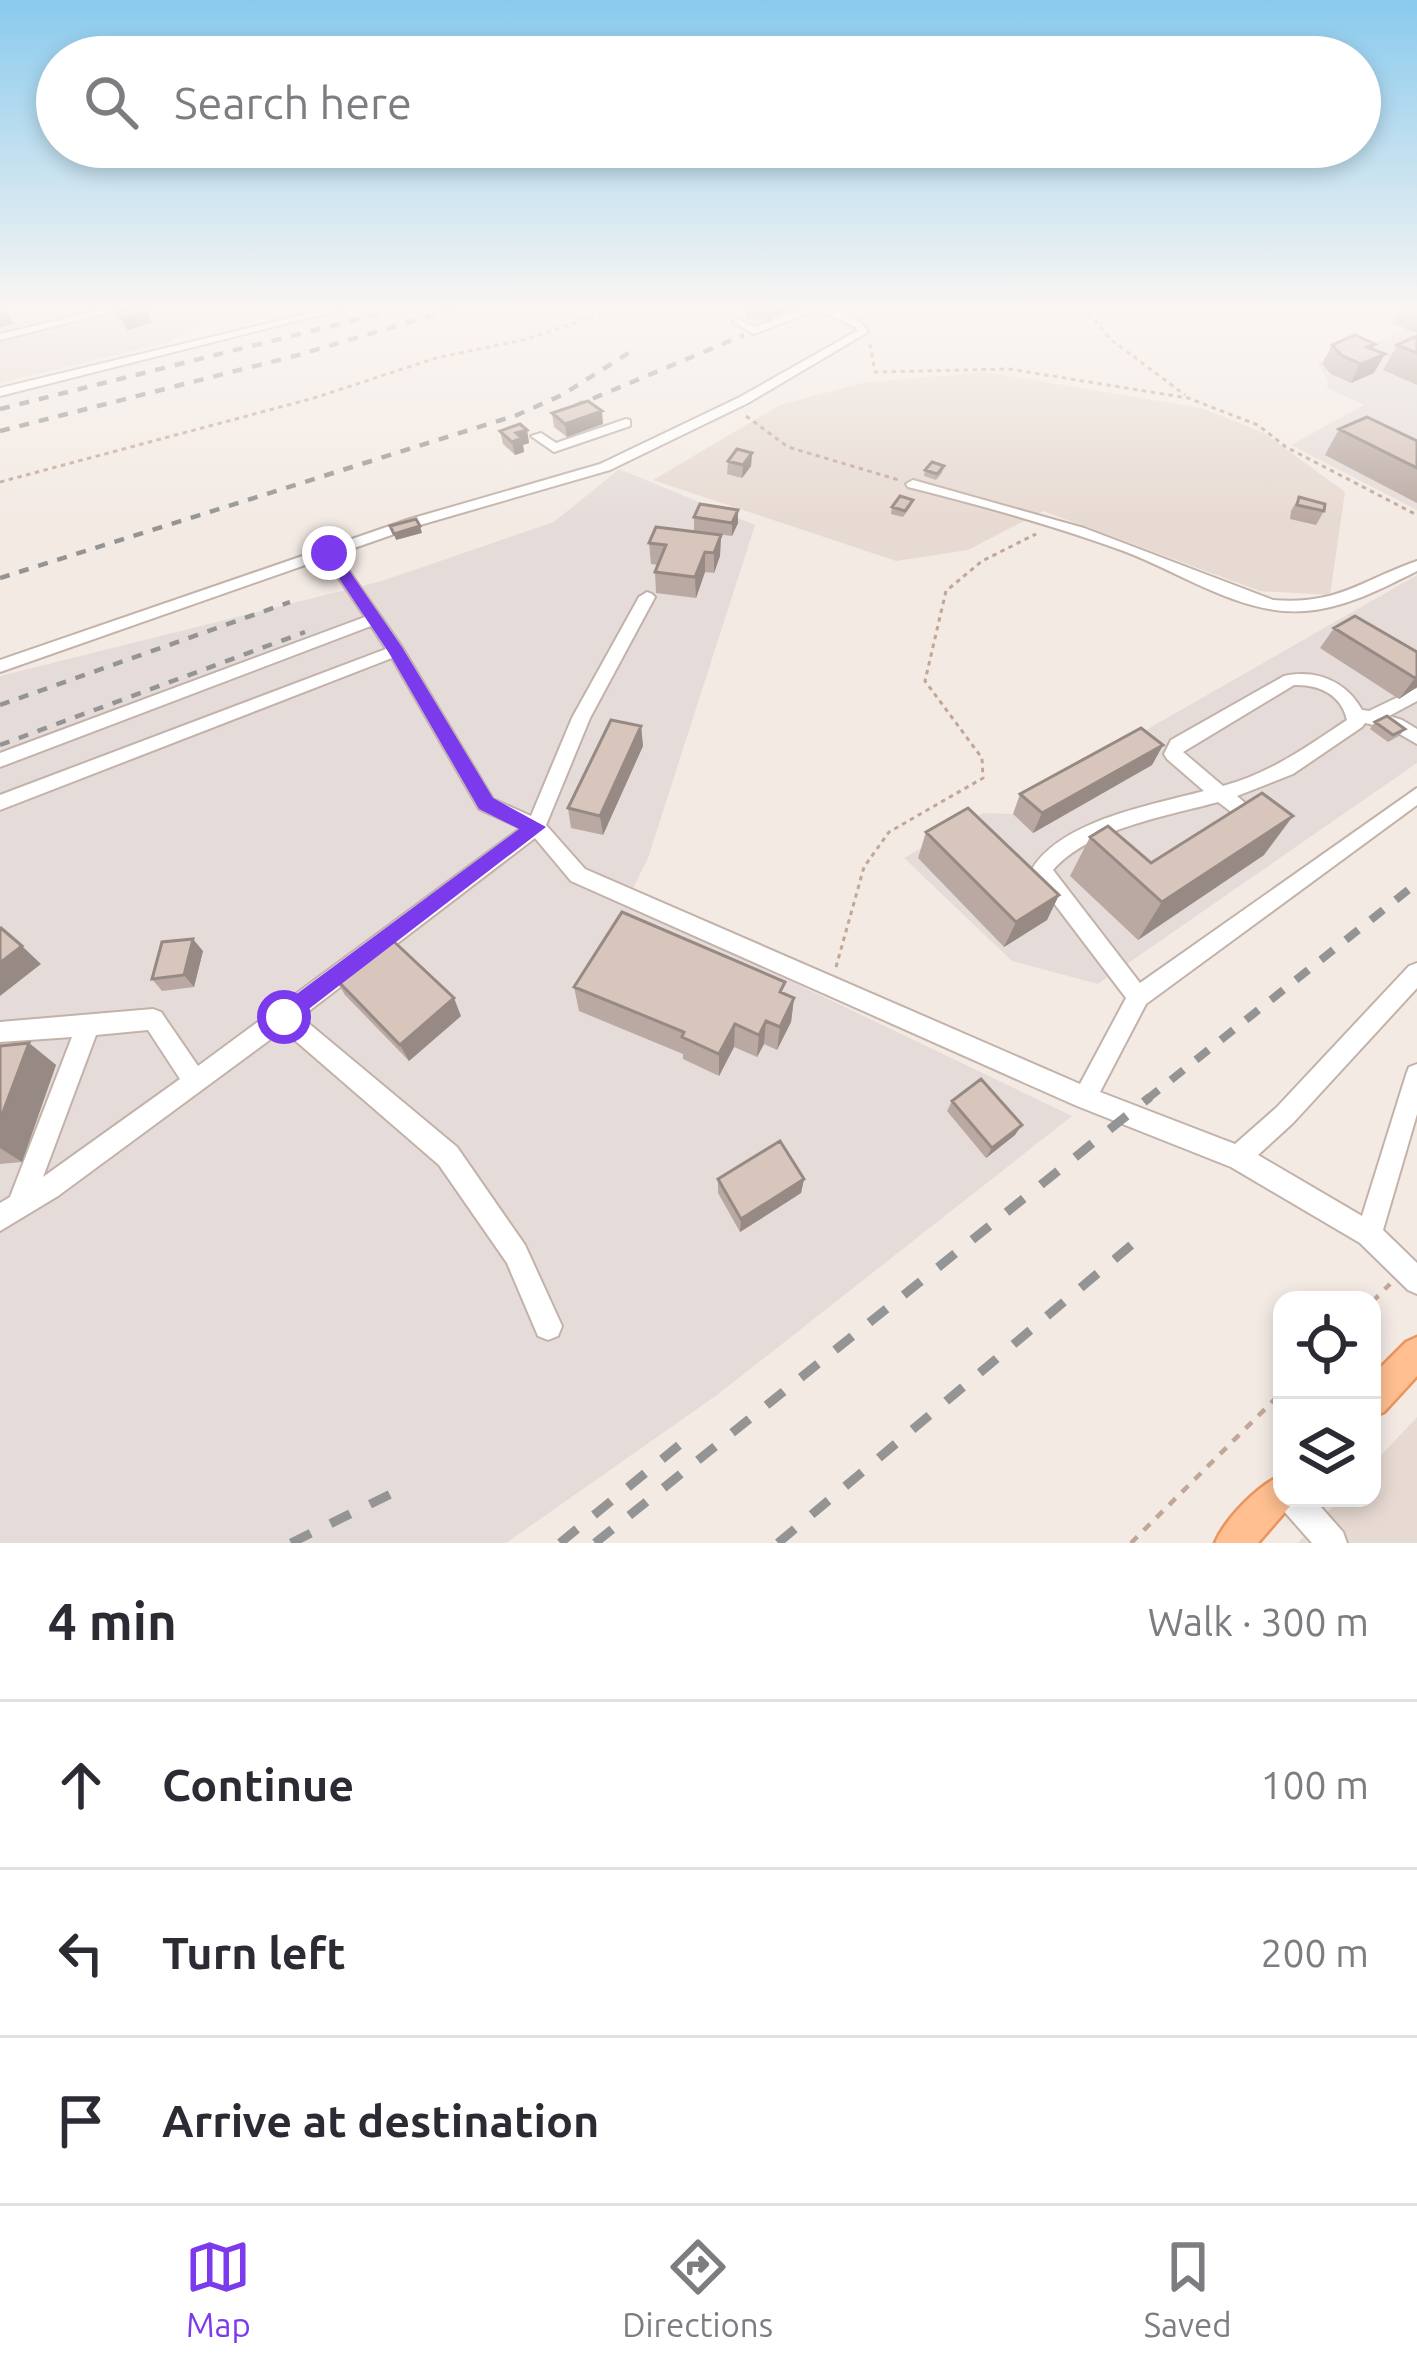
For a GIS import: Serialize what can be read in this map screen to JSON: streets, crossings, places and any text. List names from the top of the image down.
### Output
{
  "page": {
    "search": "Search here",
    "heading": ["4 min", "Walk · 300 m"],
    "list": [
      ["Continue", "100 m"],
      ["Turn left", "200 m"],
      "Arrive at destination"
    ],
    "nav": ["Map", "Directions", "Saved"]
  }
}
